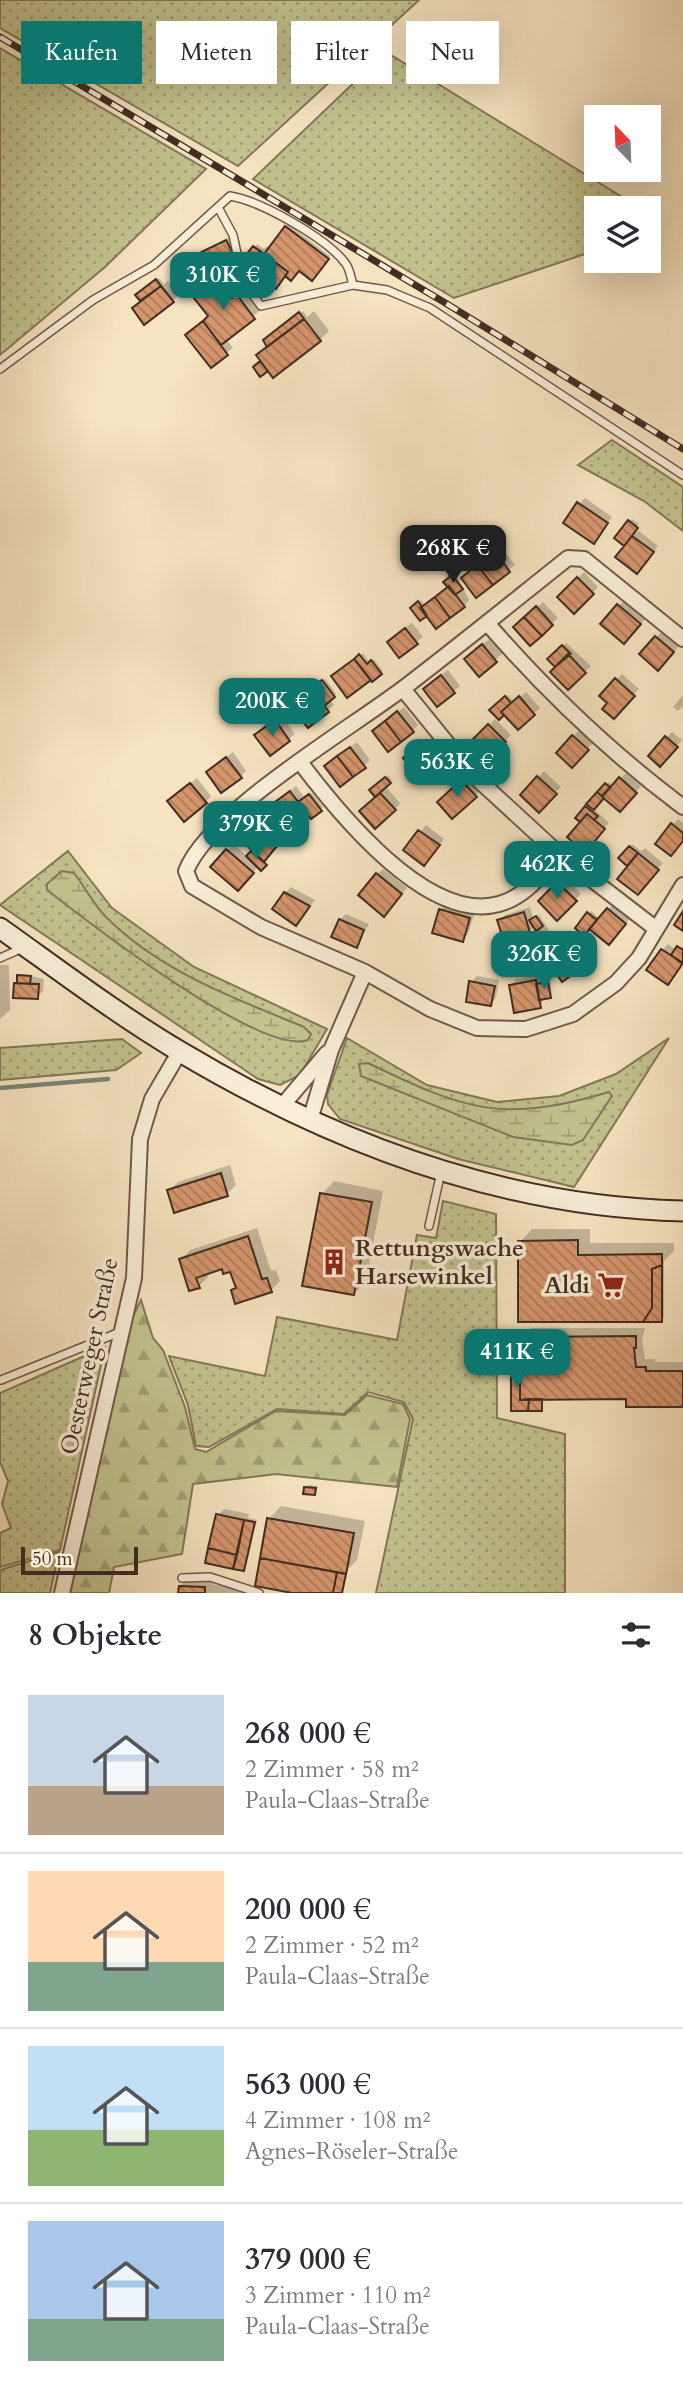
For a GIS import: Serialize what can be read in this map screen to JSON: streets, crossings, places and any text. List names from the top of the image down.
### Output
{
  "streets": {
    "street": ["Oesterweger Straße"]
  },
  "places": {
    "building": ["Rettungswache Harsewinkel"],
    "supermarket": ["Aldi"]
  },
  "scale_bar": "50 m",
  "north": "top left",
  "page": {
    "chip": [
      "Kaufen",
      "Mieten",
      "Filter",
      "Neu"
    ],
    "price": [
      "310K €",
      "268K €",
      "200K €",
      "563K €",
      "379K €",
      "462K €",
      "326K €",
      "411K €"
    ],
    "scale": "50 m",
    "heading": "8 Objekte",
    "list": [
      {
        "name": "268 000 €",
        "note": "2 Zimmer · 58 m² · Paula-Claas-Straße"
      },
      {
        "name": "200 000 €",
        "note": "2 Zimmer · 52 m² · Paula-Claas-Straße"
      },
      {
        "name": "563 000 €",
        "note": "4 Zimmer · 108 m² · Agnes-Röseler-Straße"
      },
      {
        "name": "379 000 €",
        "note": "3 Zimmer · 110 m² · Paula-Claas-Straße"
      }
    ]
  }
}
